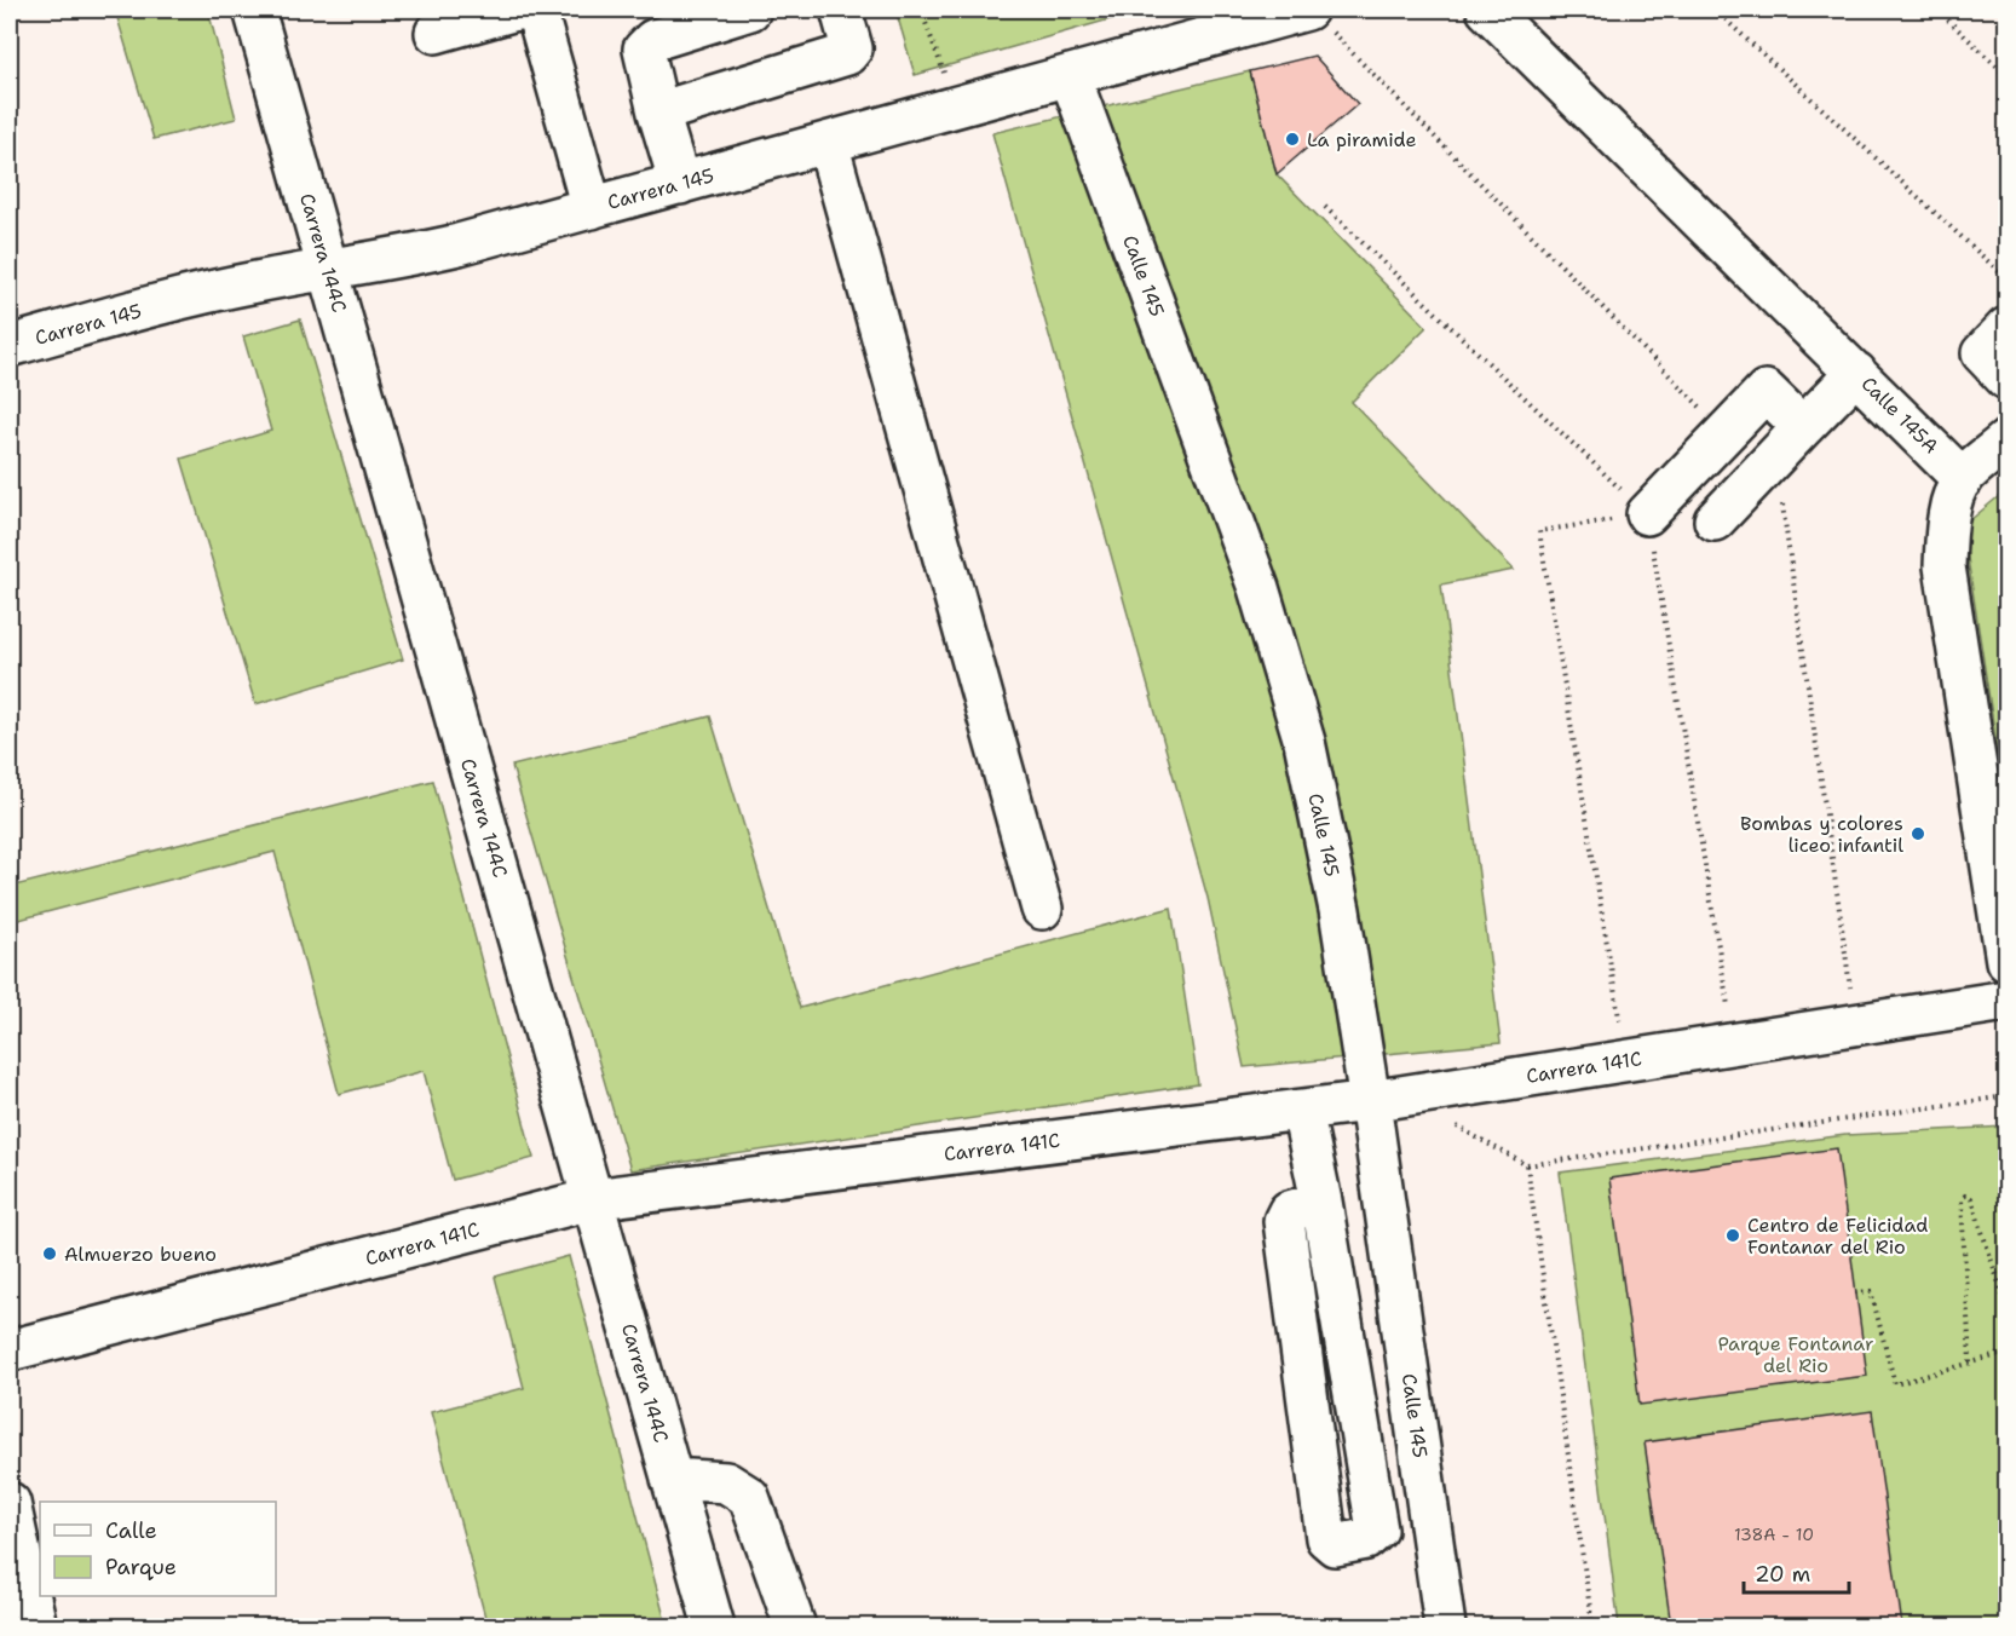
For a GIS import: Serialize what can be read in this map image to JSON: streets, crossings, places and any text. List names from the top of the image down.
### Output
{
  "streets": {
    "street": [
      "Carrera 145",
      "Carrera 144C",
      "Calle 145",
      "Calle 145A",
      "Carrera 141C"
    ]
  },
  "crossings": [
    ["Carrera 145", "Carrera 144C"],
    ["Carrera 145", "Calle 145"],
    ["Carrera 144C", "Carrera 141C"],
    ["Calle 145", "Carrera 141C"]
  ],
  "parks": ["Parque Fontanar del Rio"],
  "places": [
    "La piramide",
    "Bombas y colores liceo infantil",
    "Centro de Felicidad Fontanar del Rio",
    "Almuerzo bueno"
  ],
  "house_numbers": ["138A - 10"],
  "legend": ["Calle", "Parque"],
  "scale_bar": "20 m"
}
